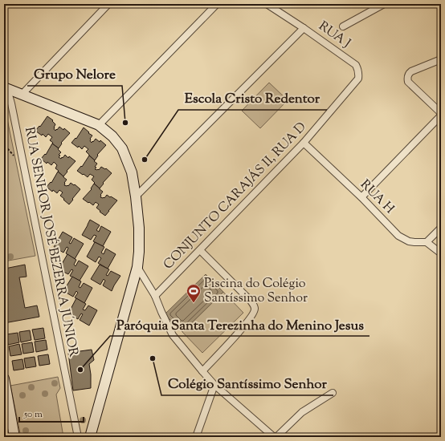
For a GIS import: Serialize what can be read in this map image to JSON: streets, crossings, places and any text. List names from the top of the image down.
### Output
{
  "streets": {
    "street": [
      "RUA J",
      "CONJUNTO CARAJÁS II, RUA D",
      "RUA H",
      "RUA SENHOR JOSÉ BEZERRA JÚNIOR"
    ]
  },
  "crossings": [
    ["RUA J", "CONJUNTO CARAJÁS II, RUA D"],
    ["CONJUNTO CARAJÁS II, RUA D", "RUA H"]
  ],
  "places": {
    "other": [
      "Grupo Nelore",
      "Escola Cristo Redentor",
      "Colégio Santíssimo Senhor",
      "Paróquia Santa Terezinha do Menino Jesus"
    ],
    "sports": ["Piscina do Colégio Santíssimo Senhor"]
  },
  "scale_bar": "50 m"
}
